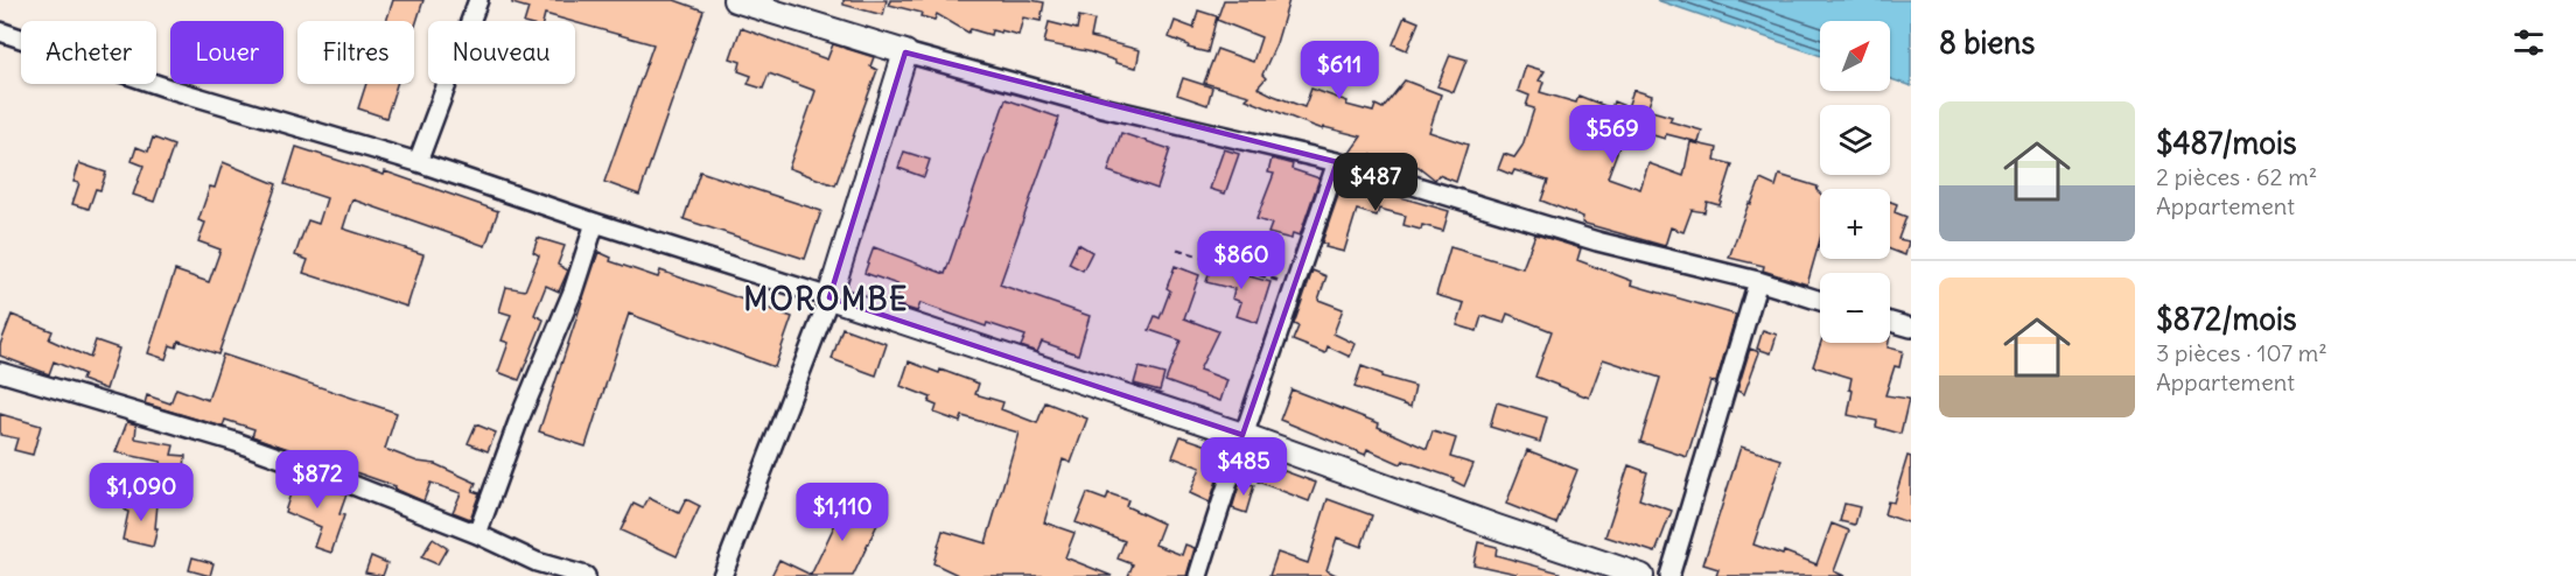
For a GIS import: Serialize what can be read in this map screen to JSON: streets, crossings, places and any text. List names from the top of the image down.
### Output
{
  "districts": ["MOROMBE"],
  "north": "top right",
  "page": {
    "heading": "8 biens",
    "map_buttons": ["+", "−"],
    "chip": [
      "Acheter",
      "Louer",
      "Filtres",
      "Nouveau"
    ],
    "price": [
      "$611",
      "$569",
      "$487",
      "$860",
      "$485",
      "$872",
      "$1,090",
      "$1,110"
    ],
    "list": [
      {
        "name": "$487/mois",
        "note": "2 pièces · 62 m² · Appartement"
      },
      {
        "name": "$872/mois",
        "note": "3 pièces · 107 m² · Appartement"
      }
    ]
  }
}
